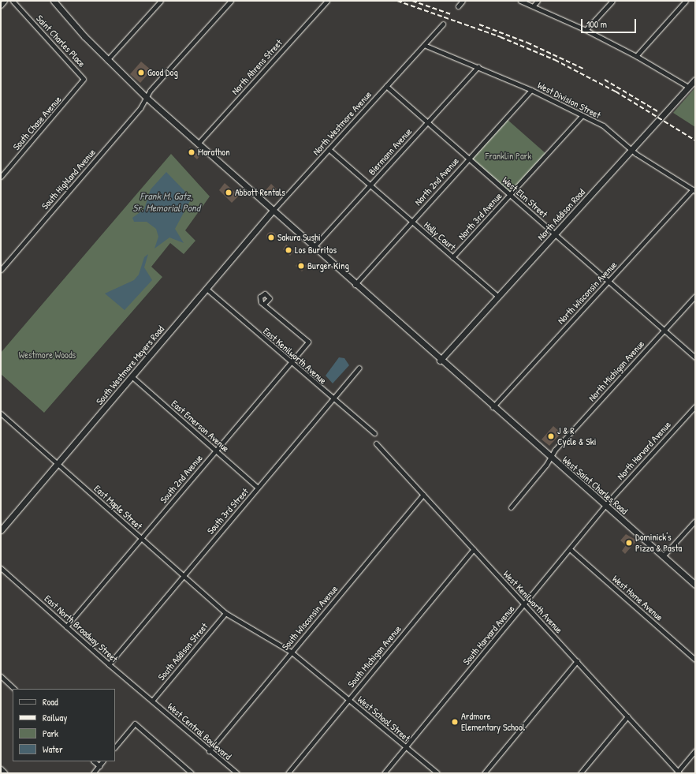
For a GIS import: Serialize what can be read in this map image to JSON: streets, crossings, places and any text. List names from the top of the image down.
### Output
{
  "streets": {
    "main road": ["North Addison Road", "South Westmore Meyers Road", "West Saint Charles Road"],
    "street": [
      "Saint Charles Place",
      "North Ahrens Street",
      "West Division Street",
      "South Chase Avenue",
      "North Westmore Avenue",
      "Biermann Avenue",
      "South Highland Avenue",
      "North 2nd Avenue",
      "West Elm Street",
      "North 3rd Avenue",
      "Holly Court",
      "North Wisconsin Avenue",
      "East Kenilworth Avenue",
      "North Michigan Avenue",
      "East Emerson Avenue",
      "North Harvard Avenue",
      "South 2nd Avenue",
      "East Maple Street",
      "South 3rd Street",
      "West Home Avenue",
      "West Kenilworth Avenue",
      "South Wisconsin Avenue",
      "East North Broadway Street",
      "South Harvard Avenue",
      "South Addison Street",
      "South Michigan Avenue",
      "West School Street",
      "West Central Boulevard"
    ]
  },
  "crossings": [
    ["Saint Charles Place", "South Chase Avenue"],
    ["North Ahrens Street", "West Saint Charles Road"],
    ["West Division Street", "North Westmore Avenue"],
    ["West Division Street", "Biermann Avenue"],
    ["West Division Street", "North 2nd Avenue"],
    ["West Division Street", "North Addison Road"],
    ["West Division Street", "North 3rd Avenue"],
    ["West Division Street", "North Wisconsin Avenue"],
    ["North Westmore Avenue", "West Elm Street"],
    ["North Westmore Avenue", "Holly Court"],
    ["North Westmore Avenue", "South Westmore Meyers Road"],
    ["North Westmore Avenue", "West Saint Charles Road"],
    ["Biermann Avenue", "West Elm Street"],
    ["Biermann Avenue", "Holly Court"],
    ["Biermann Avenue", "West Saint Charles Road"],
    ["South Highland Avenue", "West Saint Charles Road"],
    ["North 2nd Avenue", "West Elm Street"],
    ["North 2nd Avenue", "Holly Court"],
    ["North 2nd Avenue", "West Saint Charles Road"],
    ["West Elm Street", "North Addison Road"],
    ["West Elm Street", "North 3rd Avenue"],
    ["West Elm Street", "North Wisconsin Avenue"],
    ["West Elm Street", "North Michigan Avenue"],
    ["North Addison Road", "Holly Court"],
    ["North Addison Road", "West Saint Charles Road"],
    ["North 3rd Avenue", "Holly Court"],
    ["North Wisconsin Avenue", "West Saint Charles Road"],
    ["East Kenilworth Avenue", "South Westmore Meyers Road"],
    ["East Kenilworth Avenue", "South 2nd Avenue"],
    ["East Kenilworth Avenue", "South 3rd Street"],
    ["South Westmore Meyers Road", "East Emerson Avenue"],
    ["South Westmore Meyers Road", "West Saint Charles Road"],
    ["South Westmore Meyers Road", "East Maple Street"],
    ["North Michigan Avenue", "West Saint Charles Road"],
    ["East Emerson Avenue", "South 2nd Avenue"],
    ["East Emerson Avenue", "South 3rd Street"],
    ["North Harvard Avenue", "West Saint Charles Road"],
    ["North Harvard Avenue", "South Harvard Avenue"],
    ["South 2nd Avenue", "East Maple Street"],
    ["South 2nd Avenue", "East North Broadway Street"],
    ["West Saint Charles Road", "South Harvard Avenue"],
    ["East Maple Street", "South 3rd Street"],
    ["East Maple Street", "South Addison Street"],
    ["East Maple Street", "West School Street"],
    ["South 3rd Street", "East North Broadway Street"],
    ["West Home Avenue", "South Harvard Avenue"],
    ["West Kenilworth Avenue", "South Wisconsin Avenue"],
    ["West Kenilworth Avenue", "South Harvard Avenue"],
    ["West Kenilworth Avenue", "South Michigan Avenue"],
    ["South Wisconsin Avenue", "West School Street"],
    ["South Wisconsin Avenue", "West Central Boulevard"],
    ["East North Broadway Street", "South Addison Street"],
    ["East North Broadway Street", "West Central Boulevard"],
    ["South Harvard Avenue", "West School Street"],
    ["South Addison Street", "West School Street"],
    ["South Addison Street", "West Central Boulevard"],
    ["South Michigan Avenue", "West School Street"]
  ],
  "water": ["Frank M. Gatz, Sr. Memorial Pond"],
  "parks": ["Franklin Park", "Westmore Woods"],
  "places": [
    "Good Dog",
    "Marathon",
    "Abbott Rentals",
    "Sakura Sushi",
    "Los Burritos",
    "Burger King",
    "J & R Cycle & Ski",
    "Dominick's Pizza & Pasta",
    "Ardmore Elementary School"
  ],
  "legend": [
    "Road",
    "Railway",
    "Park",
    "Water"
  ],
  "scale_bar": "100 m"
}
